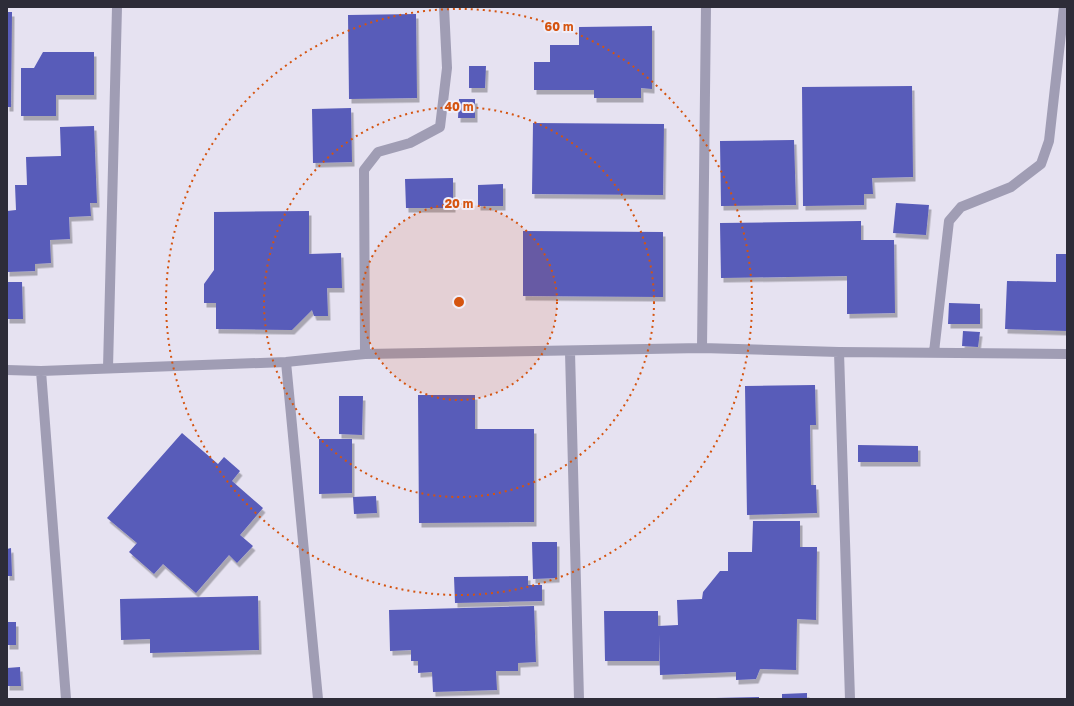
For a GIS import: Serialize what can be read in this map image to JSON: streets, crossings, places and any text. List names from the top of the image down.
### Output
{
  "rings": ["60 m", "40 m", "20 m"]
}
